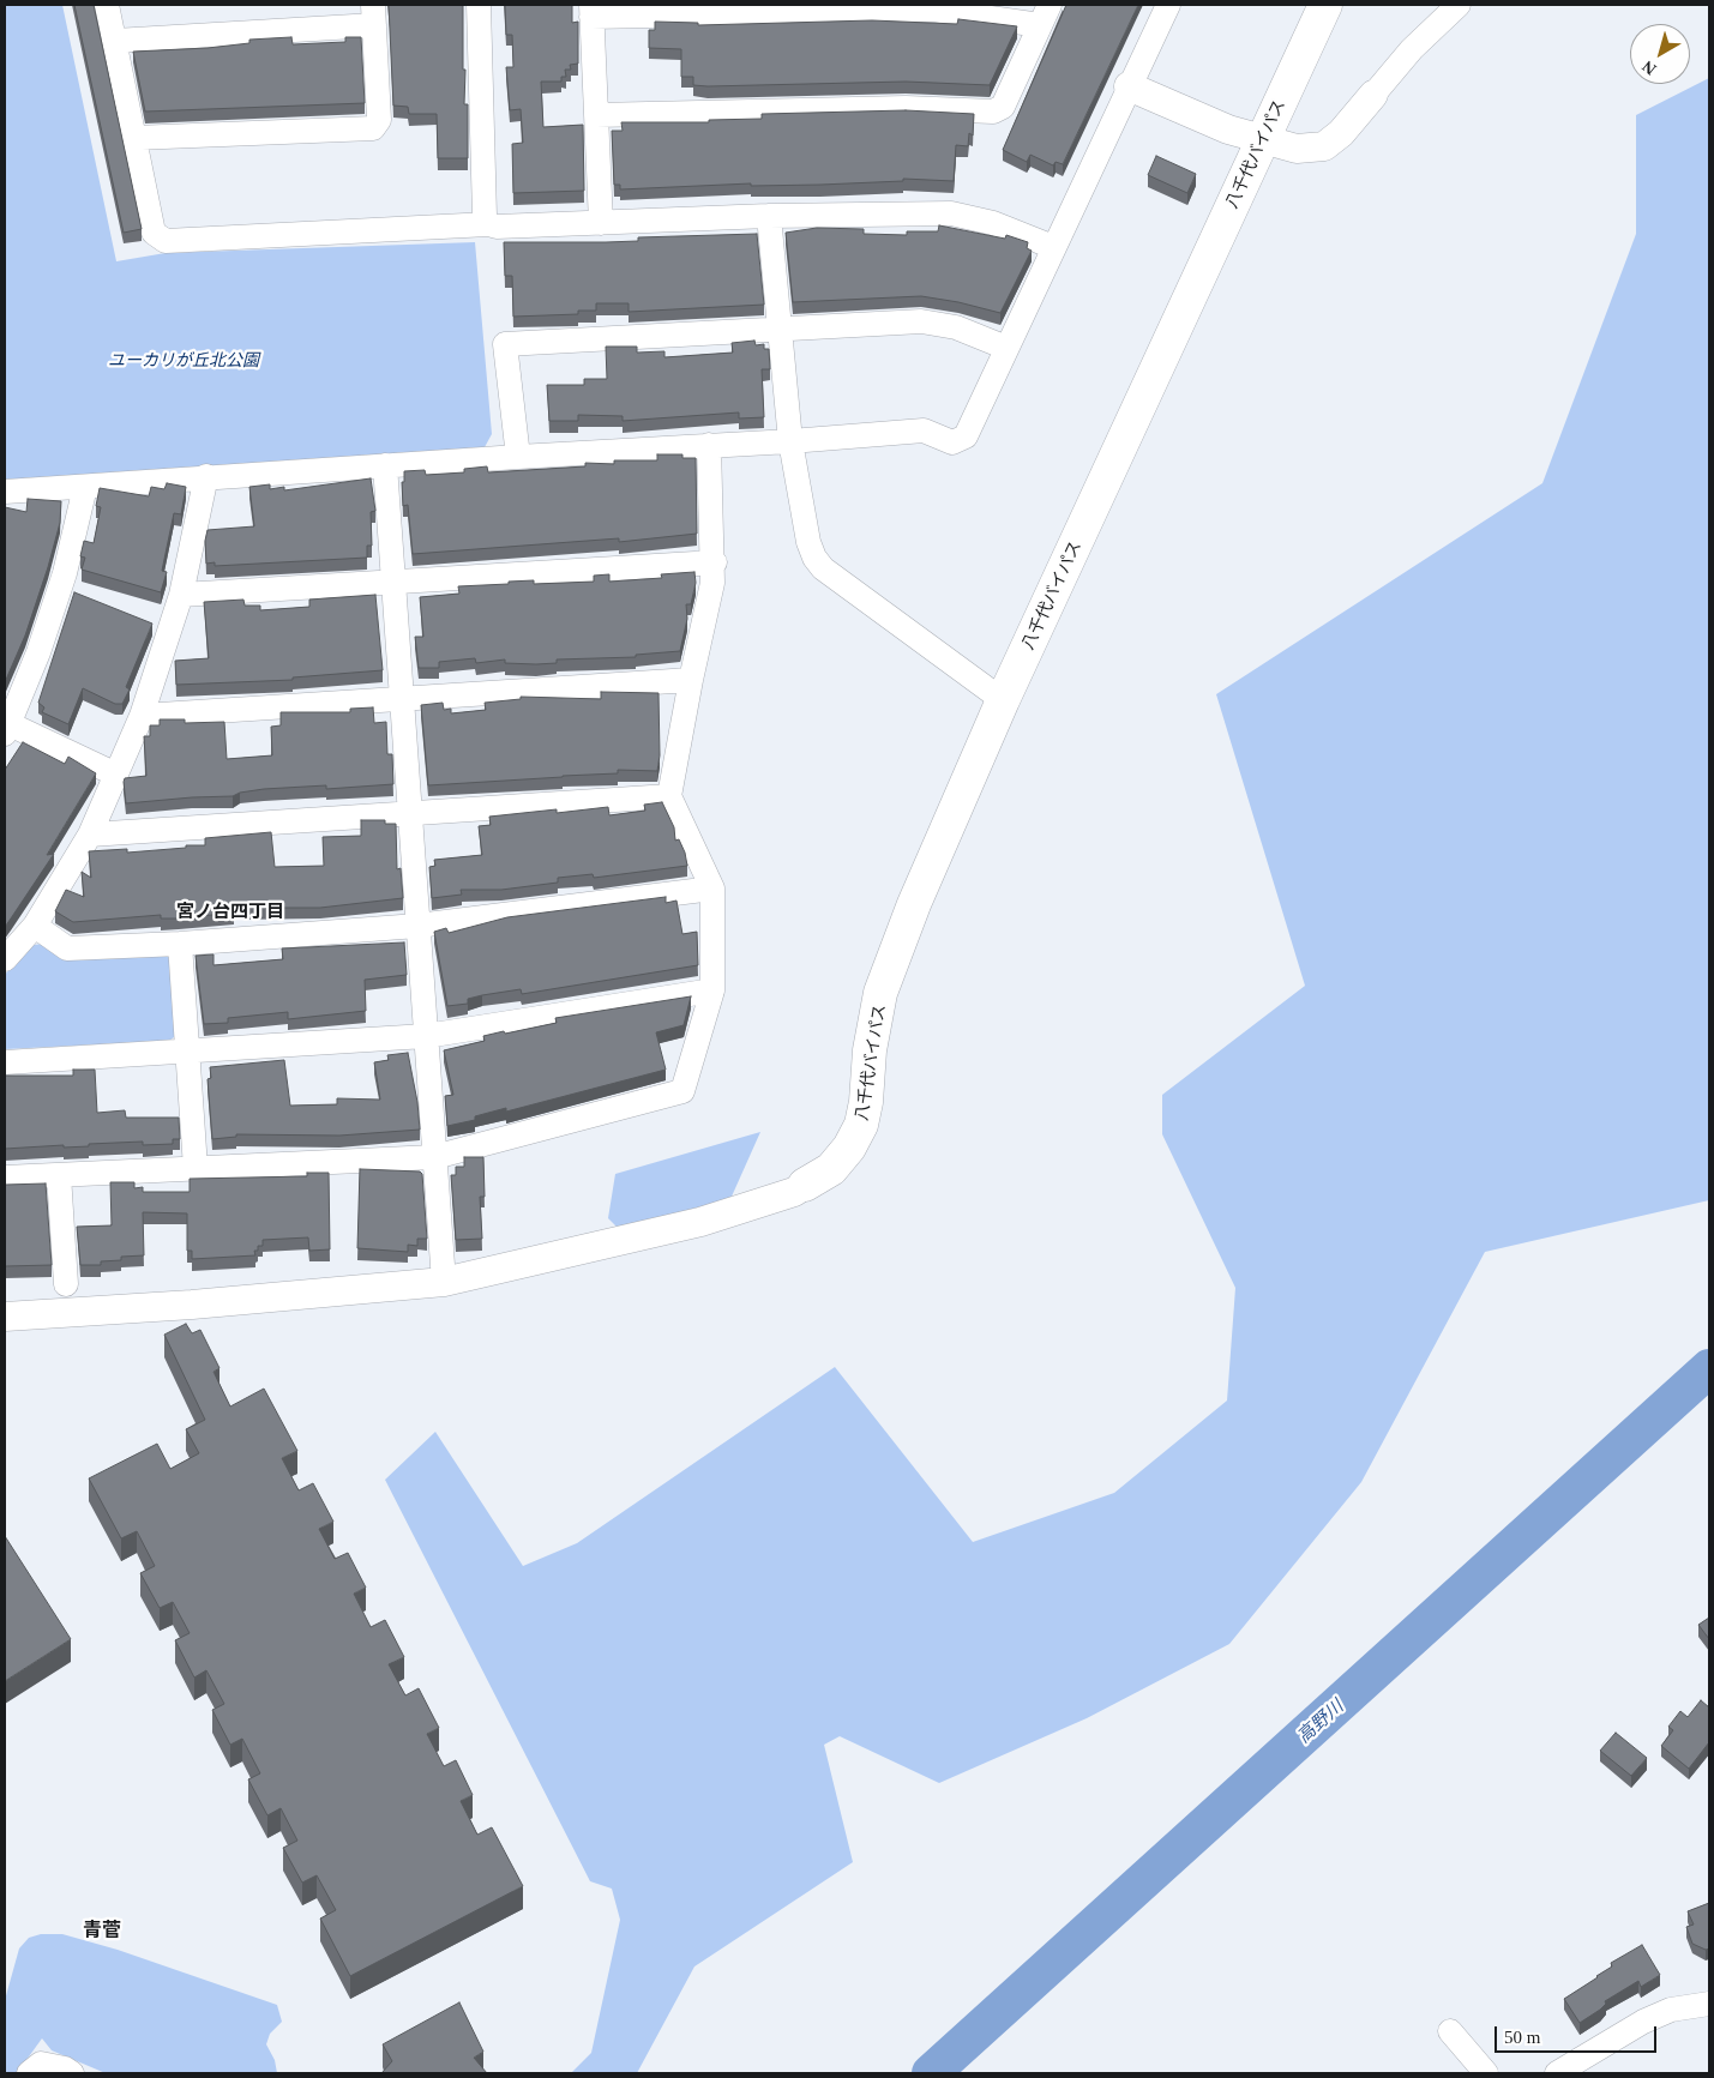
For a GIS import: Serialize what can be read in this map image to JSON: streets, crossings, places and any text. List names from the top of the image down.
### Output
{
  "streets": {
    "highway": ["八千代バイパス"]
  },
  "districts": ["宮ノ台四丁目", "青菅"],
  "water": ["高野川"],
  "parks": ["ユーカリが丘北公園"],
  "scale_bar": "50 m",
  "north": "bottom left"
}
